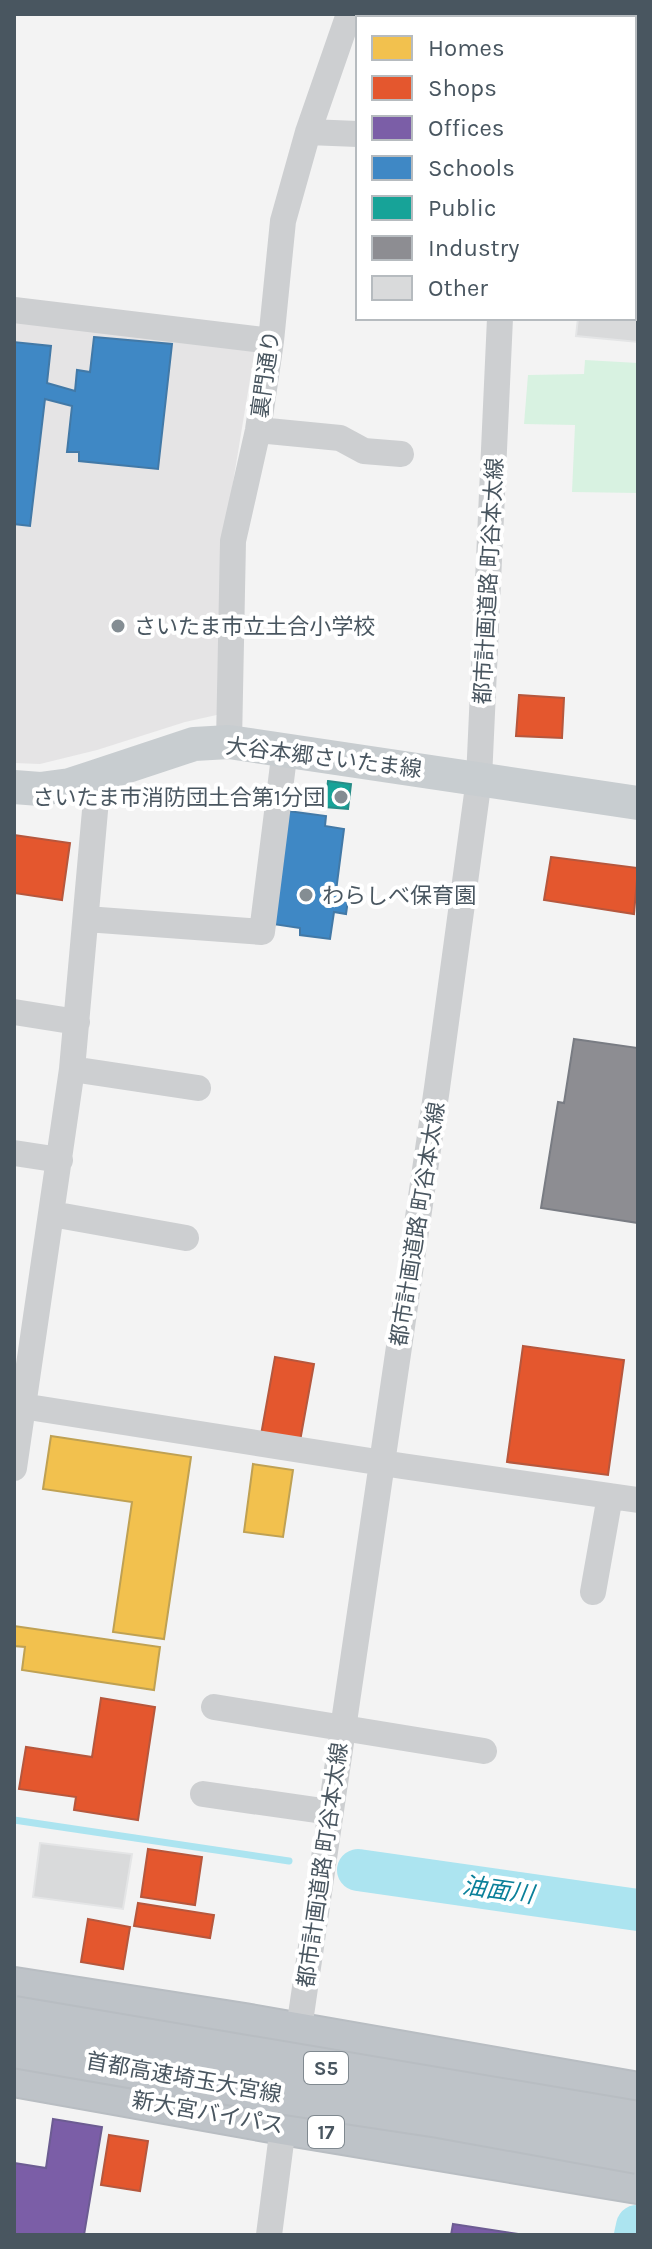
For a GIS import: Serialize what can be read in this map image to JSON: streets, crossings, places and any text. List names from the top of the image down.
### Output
{
  "streets": {
    "highway": [
      "S5",
      "首都高速埼玉大宮線",
      "新大宮バイパス",
      "17"
    ],
    "main road": ["大谷本郷さいたま線"],
    "street": ["裏門通り", "都市計画道路 町谷本太線"]
  },
  "crossings": [
    ["裏門通り", "大谷本郷さいたま線"],
    ["都市計画道路 町谷本太線", "大谷本郷さいたま線"],
    ["都市計画道路 町谷本太線", "新大宮バイパス"]
  ],
  "water": ["油面川"],
  "places": ["さいたま市立土合小学校", "さいたま市消防団土合第1分団", "わらしべ保育園"],
  "legend": [
    "Homes",
    "Shops",
    "Offices",
    "Schools",
    "Public",
    "Industry",
    "Other"
  ]
}
